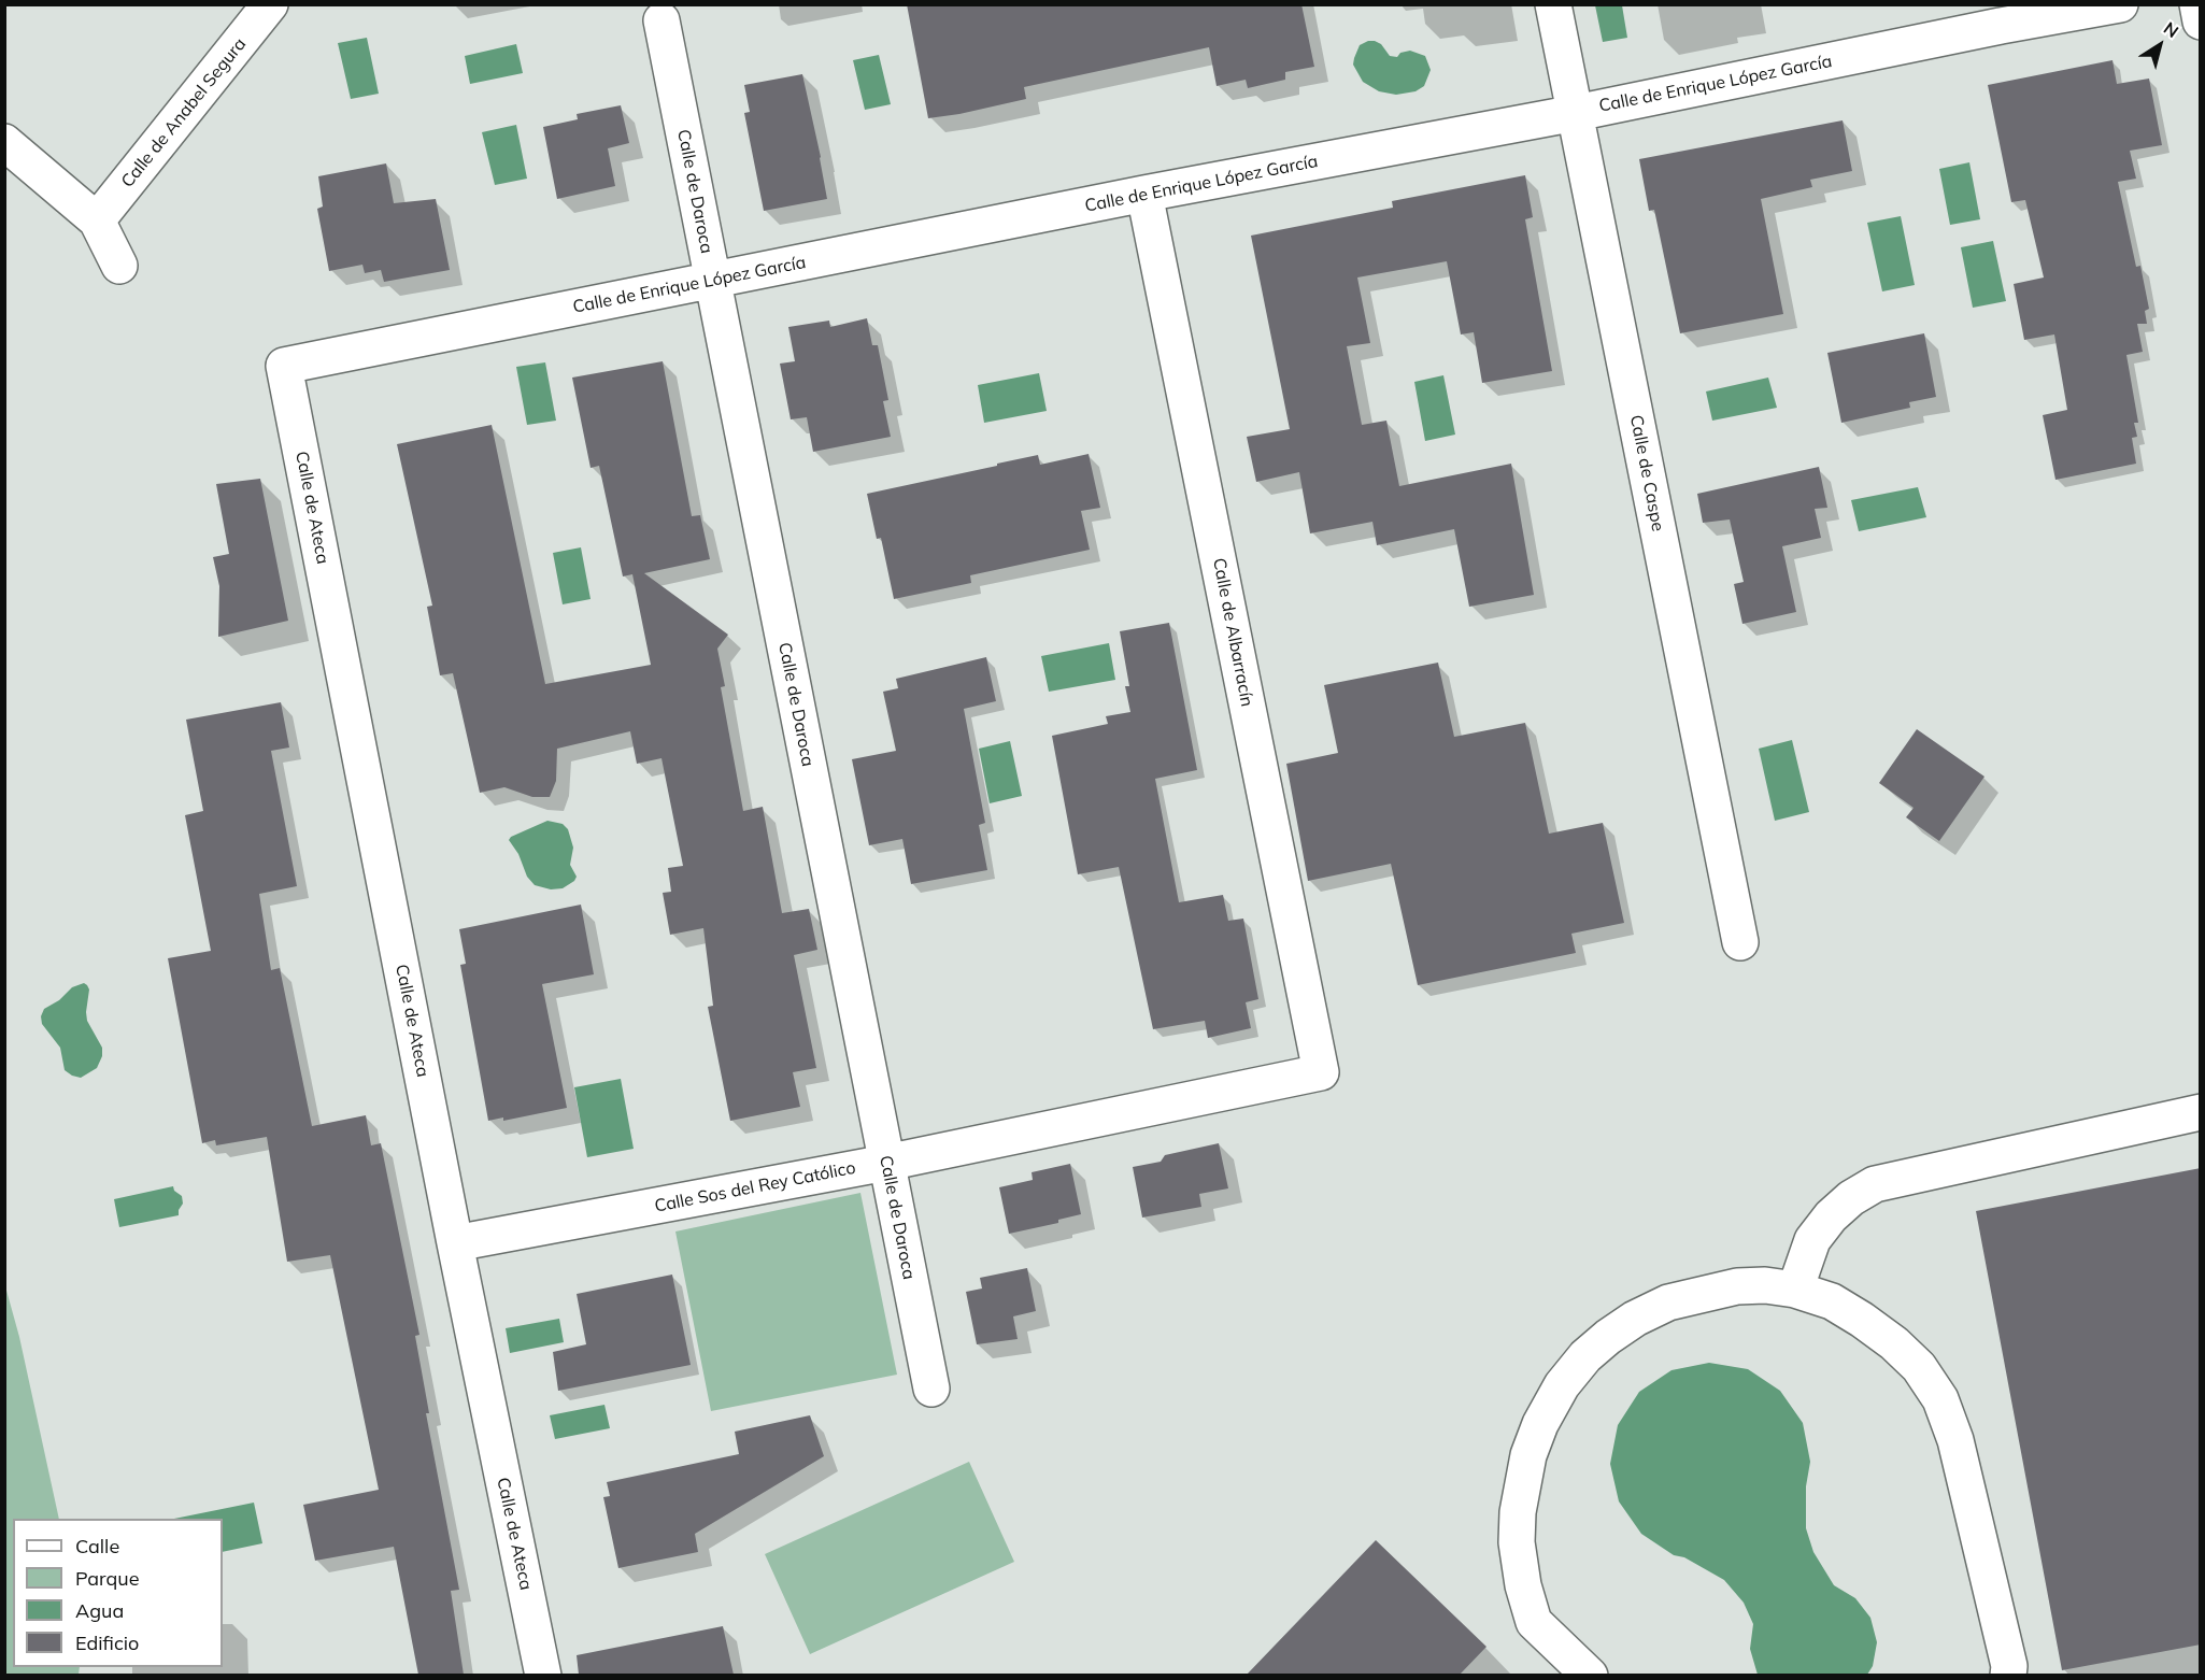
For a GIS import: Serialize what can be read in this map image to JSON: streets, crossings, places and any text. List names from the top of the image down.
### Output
{
  "streets": {
    "street": [
      "Calle de Enrique López García",
      "Calle de Anabel Segura",
      "Calle de Daroca",
      "Calle de Caspe",
      "Calle de Ateca",
      "Calle de Albarracín",
      "Calle Sos del Rey Católico"
    ]
  },
  "crossings": [
    ["Calle de Enrique López García", "Calle de Daroca"],
    ["Calle de Enrique López García", "Calle de Caspe"],
    ["Calle de Enrique López García", "Calle de Ateca"],
    ["Calle de Enrique López García", "Calle de Albarracín"],
    ["Calle de Daroca", "Calle Sos del Rey Católico"],
    ["Calle de Ateca", "Calle Sos del Rey Católico"],
    ["Calle de Albarracín", "Calle Sos del Rey Católico"]
  ],
  "legend": [
    "Calle",
    "Parque",
    "Agua",
    "Edificio"
  ],
  "north": "top right"
}
